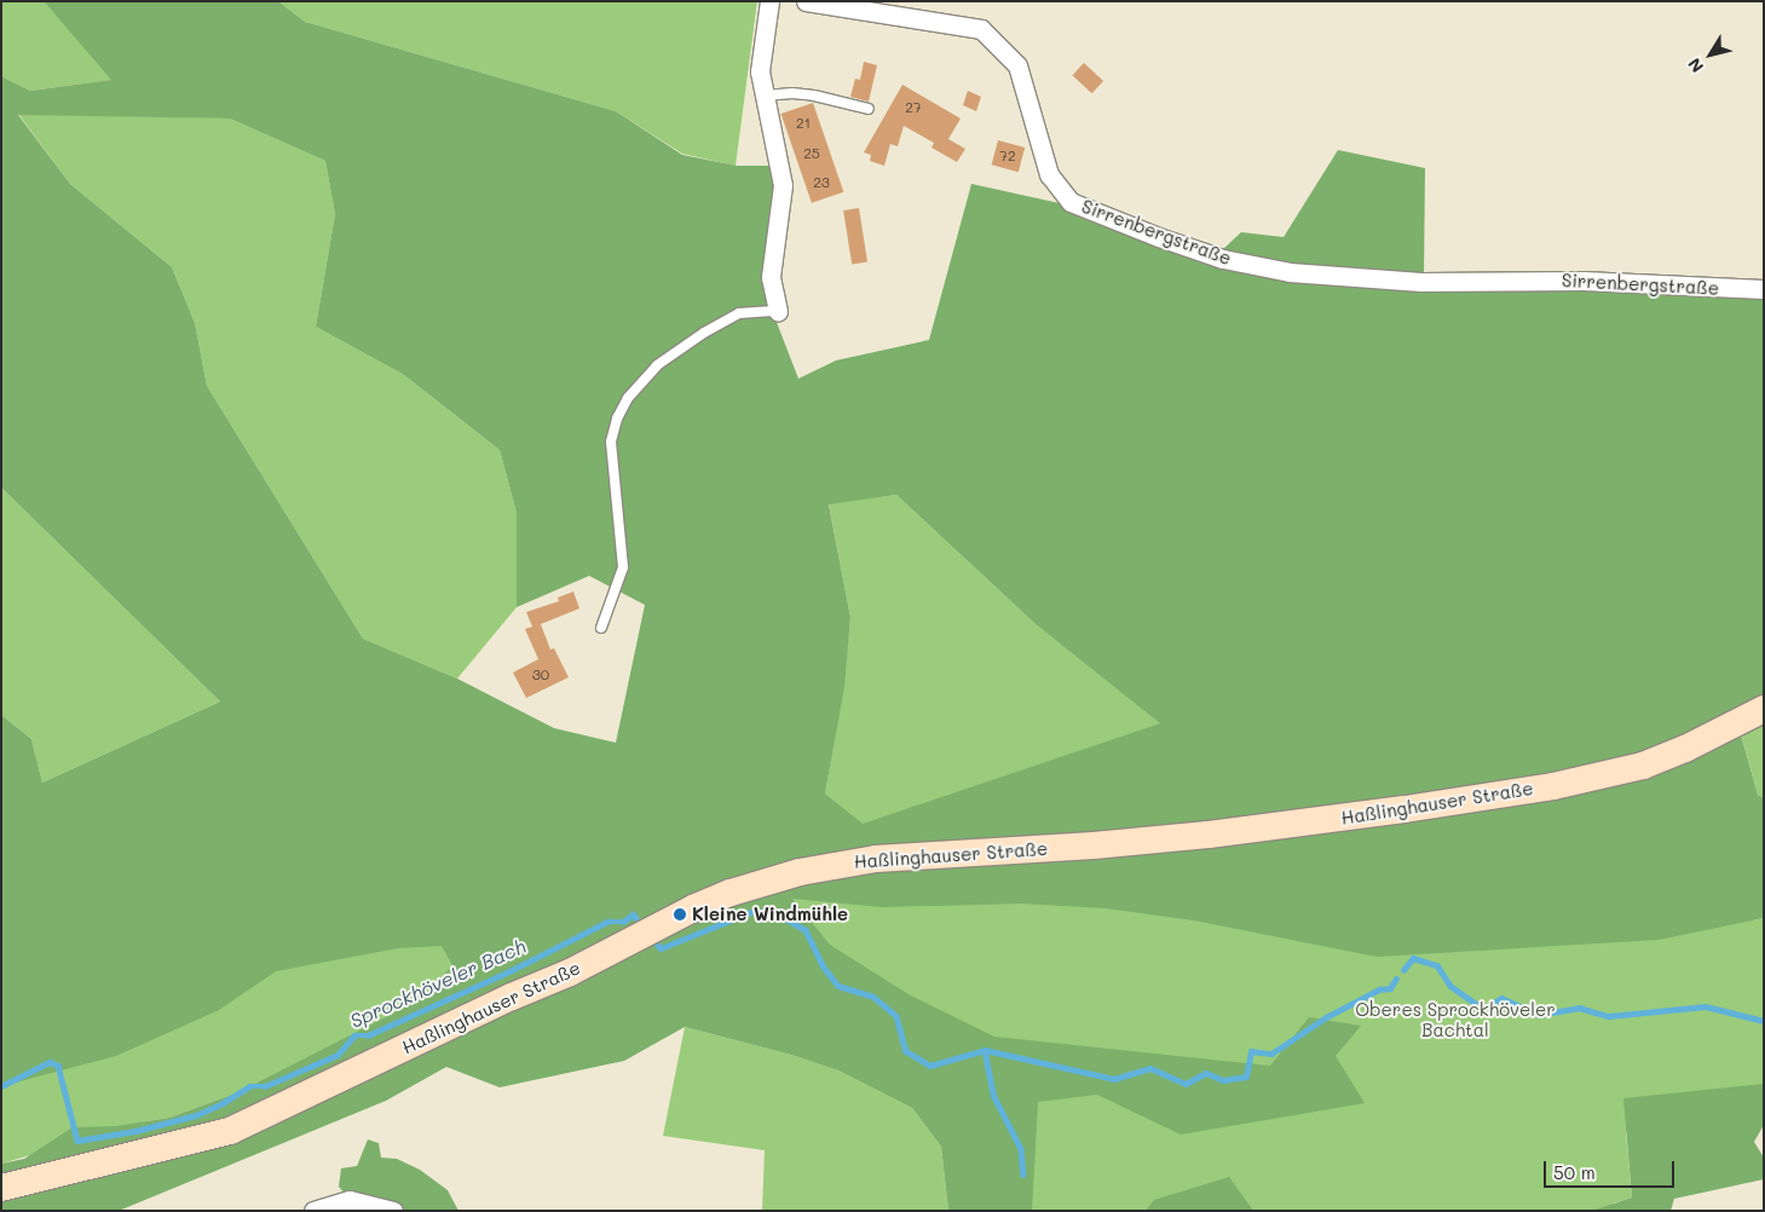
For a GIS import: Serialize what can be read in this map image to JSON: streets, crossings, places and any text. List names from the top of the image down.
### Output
{
  "streets": {
    "main road": ["Haßlinghauser Straße"],
    "street": ["Sirrenbergstraße"]
  },
  "water": ["Sprockhöveler Bach"],
  "parks": ["Oberes Sprockhöveler Bachtal"],
  "places": ["Kleine Windmühle"],
  "house_numbers": [
    "27",
    "21",
    "25",
    "72",
    "23",
    "30"
  ],
  "scale_bar": "50 m",
  "north": "bottom left"
}
